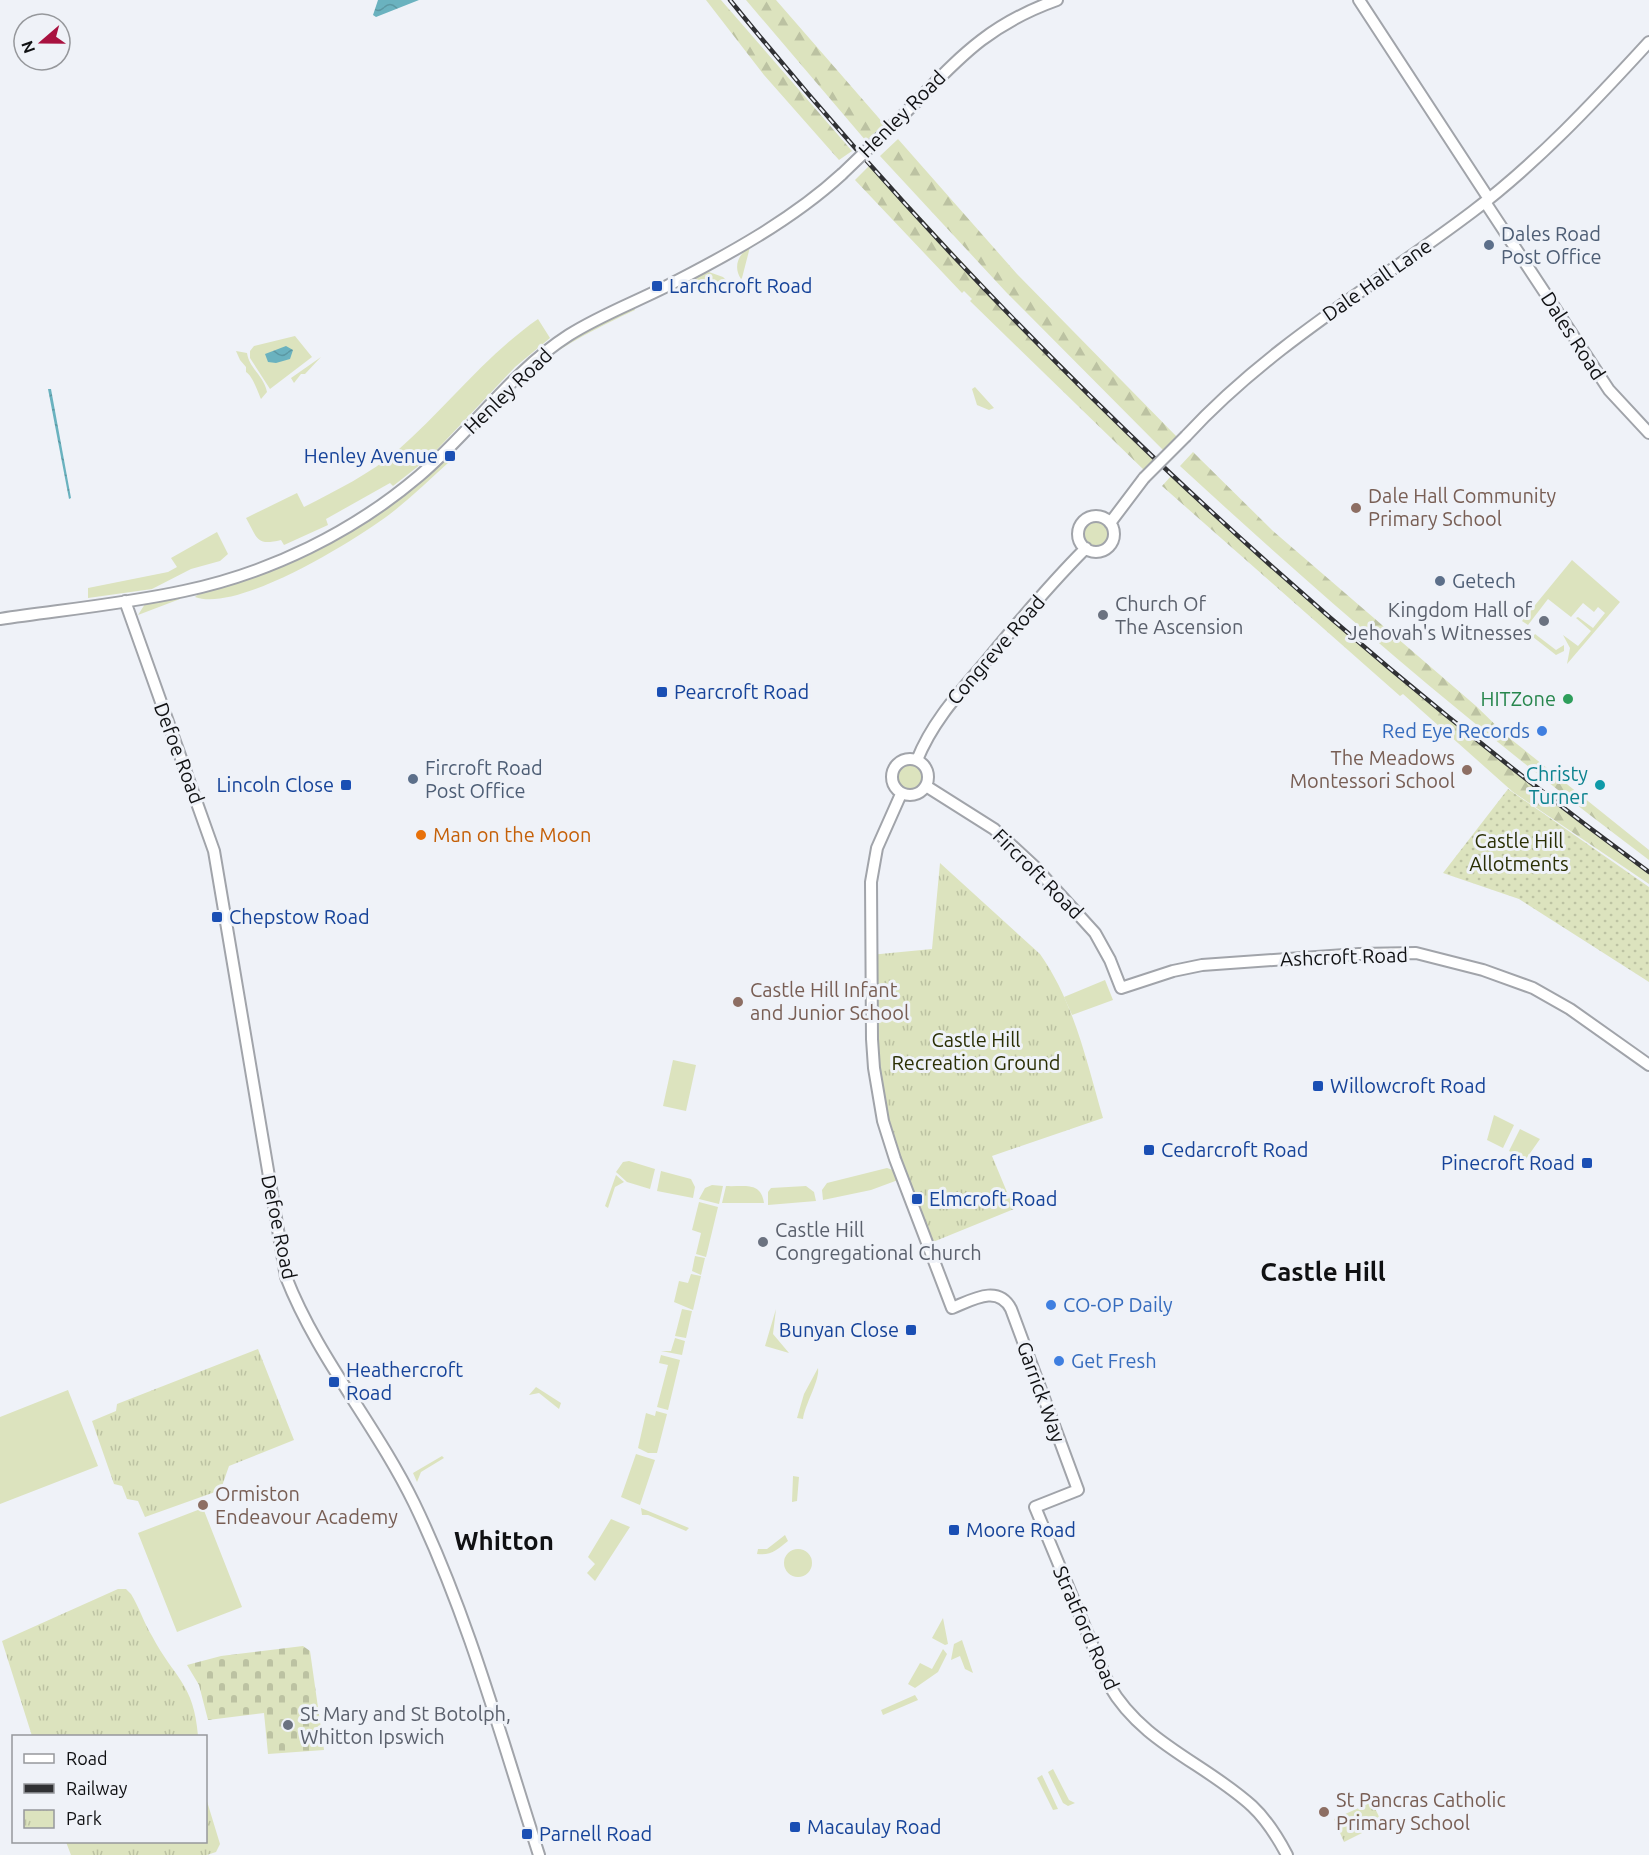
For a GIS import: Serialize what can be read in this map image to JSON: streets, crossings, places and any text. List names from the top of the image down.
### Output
{
  "streets": {
    "street": [
      "Henley Road",
      "Dale Hall Lane",
      "Dales Road",
      "Congreve Road",
      "Defoe Road",
      "Fircroft Road",
      "Ashcroft Road",
      "Garrick Way",
      "Stratford Road"
    ]
  },
  "crossings": [
    ["Henley Road", "Defoe Road"],
    ["Dale Hall Lane", "Dales Road"],
    ["Dale Hall Lane", "Congreve Road"],
    ["Congreve Road", "Fircroft Road"],
    ["Congreve Road", "Garrick Way"],
    ["Fircroft Road", "Ashcroft Road"],
    ["Fircroft Road", "Garrick Way"],
    ["Garrick Way", "Stratford Road"]
  ],
  "districts": ["Castle Hill", "Whitton"],
  "parks": ["Castle Hill Allotments", "Castle Hill Recreation Ground"],
  "places": {
    "other": [
      "Dales Road Post Office",
      "Dale Hall Community Primary School",
      "Getech",
      "Church Of The Ascension",
      "Kingdom Hall of Jehovah's Witnesses",
      "HITZone",
      "Red Eye Records",
      "The Meadows Montessori School",
      "Fircroft Road Post Office",
      "Christy Turner",
      "Man on the Moon",
      "Castle Hill Infant and Junior School",
      "Castle Hill Congregational Church",
      "CO-OP Daily",
      "Get Fresh",
      "Ormiston Endeavour Academy",
      "St Mary and St Botolph, Whitton Ipswich",
      "St Pancras Catholic Primary School"
    ],
    "transit": [
      "Larchcroft Road",
      "Henley Avenue",
      "Pearcroft Road",
      "Lincoln Close",
      "Chepstow Road",
      "Willowcroft Road",
      "Cedarcroft Road",
      "Pinecroft Road",
      "Elmcroft Road",
      "Bunyan Close",
      "Heathercroft Road",
      "Moore Road",
      "Macaulay Road",
      "Parnell Road"
    ]
  },
  "legend": ["Road", "Railway", "Park"],
  "north": "left"
}
